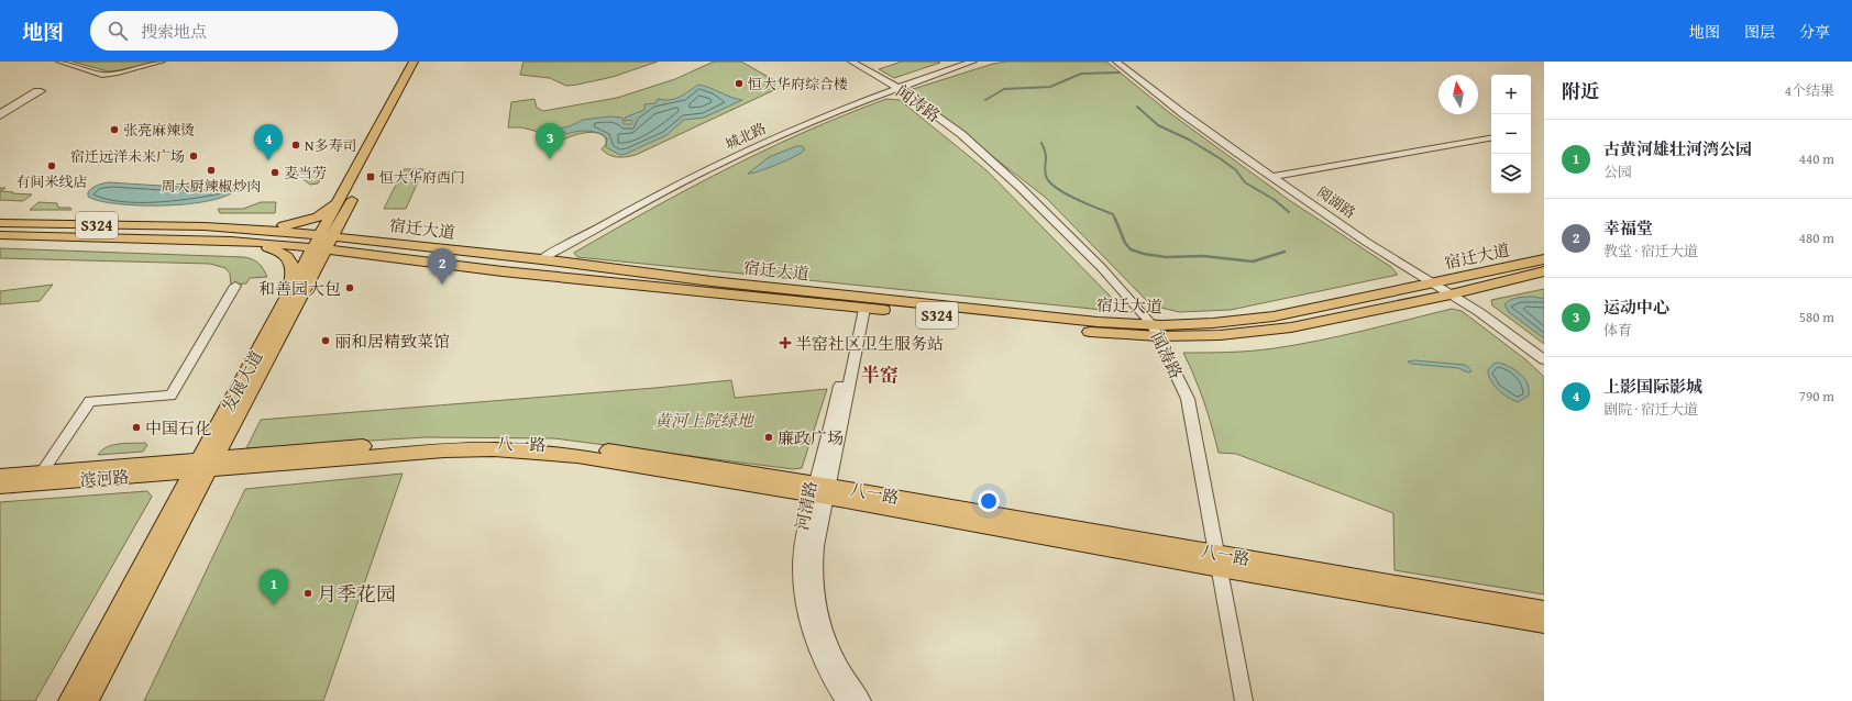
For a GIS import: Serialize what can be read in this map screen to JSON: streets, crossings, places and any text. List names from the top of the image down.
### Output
{
  "streets": {
    "main road": [
      "S324",
      "宿迁大道",
      "发展大道",
      "八一路",
      "滨河路"
    ],
    "street": [
      "闻涛路",
      "城北路",
      "阅湖路",
      "河清路"
    ]
  },
  "crossings": [
    ["闻涛路", "城北路"],
    ["闻涛路", "宿迁大道"],
    ["闻涛路", "八一路"],
    ["城北路", "宿迁大道"],
    ["阅湖路", "宿迁大道"],
    ["宿迁大道", "发展大道"],
    ["宿迁大道", "河清路"],
    ["发展大道", "八一路"],
    ["发展大道", "滨河路"],
    ["八一路", "滨河路"],
    ["八一路", "河清路"]
  ],
  "districts": ["半窑"],
  "parks": ["黄河上院绿地"],
  "places": {
    "other": [
      "恒大华府综合楼",
      "张亮麻辣烫",
      "N多寿司",
      "宿迁远洋未来广场",
      "有间米线店",
      "周大厨辣椒炒肉",
      "麦当劳",
      "和善园大包",
      "丽和居精致菜馆",
      "中国石化",
      "廉政广场",
      "月季花园"
    ],
    "transit": ["恒大华府西门"],
    "health": ["半窑社区卫生服务站"]
  },
  "north": "top",
  "page": {
    "header": "地图",
    "search": "搜索地点",
    "nav": ["地图", "图层", "分享"],
    "heading": ["附近", "4个结果"],
    "map_buttons": ["+", "−"],
    "list": [
      {
        "mark": "1",
        "name": "古黄河雄壮河湾公园",
        "note": "公园",
        "value": "440 m"
      },
      {
        "mark": "2",
        "name": "幸福堂",
        "note": "教堂 · 宿迁大道",
        "value": "480 m"
      },
      {
        "mark": "3",
        "name": "运动中心",
        "note": "体育",
        "value": "580 m"
      },
      {
        "mark": "4",
        "name": "上影国际影城",
        "note": "剧院 · 宿迁大道",
        "value": "790 m"
      }
    ],
    "pins": [
      "3",
      "4",
      "2",
      "1"
    ]
  }
}
